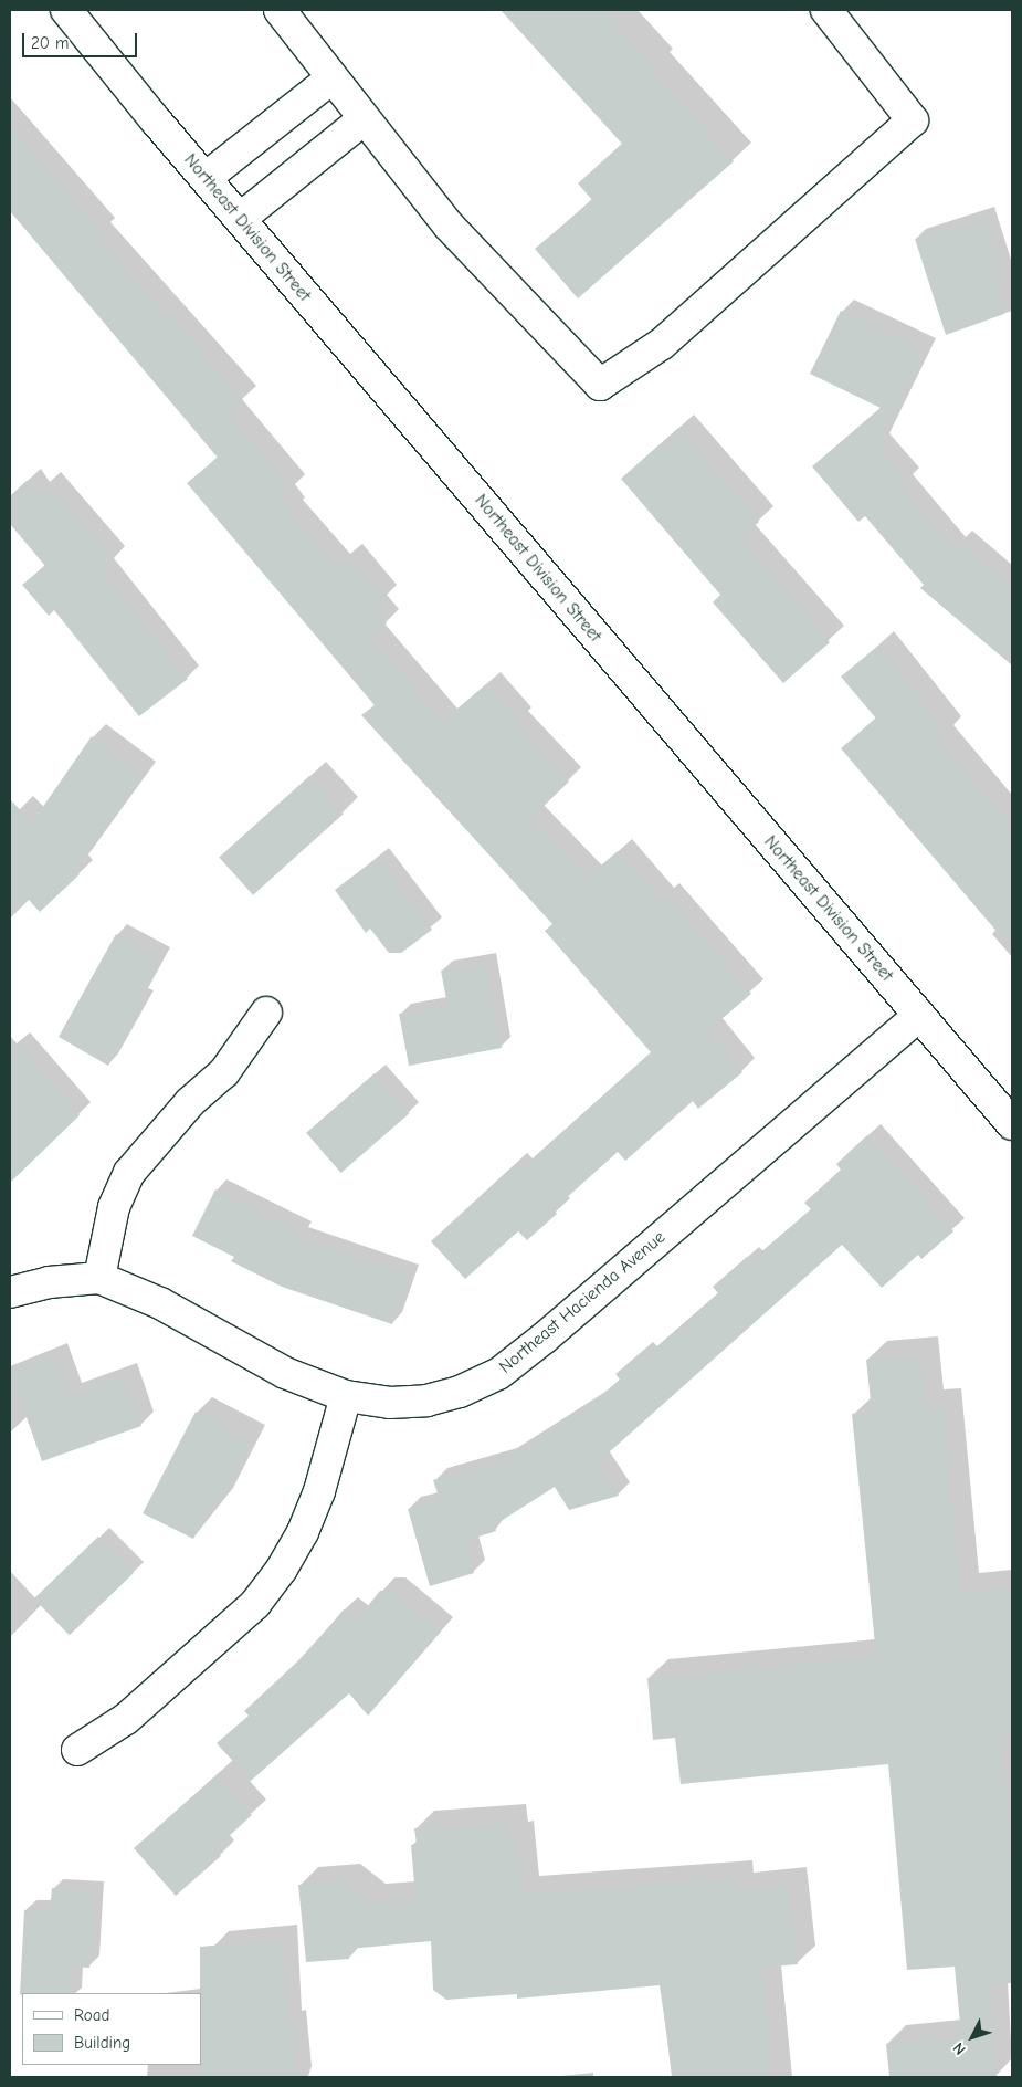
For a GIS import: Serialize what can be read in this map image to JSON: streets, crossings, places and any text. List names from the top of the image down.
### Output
{
  "streets": {
    "street": ["Northeast Division Street", "Northeast Hacienda Avenue"]
  },
  "crossings": [
    ["Northeast Division Street", "Northeast Hacienda Avenue"]
  ],
  "legend": ["Road", "Building"],
  "scale_bar": "20 m",
  "north": "bottom left"
}
